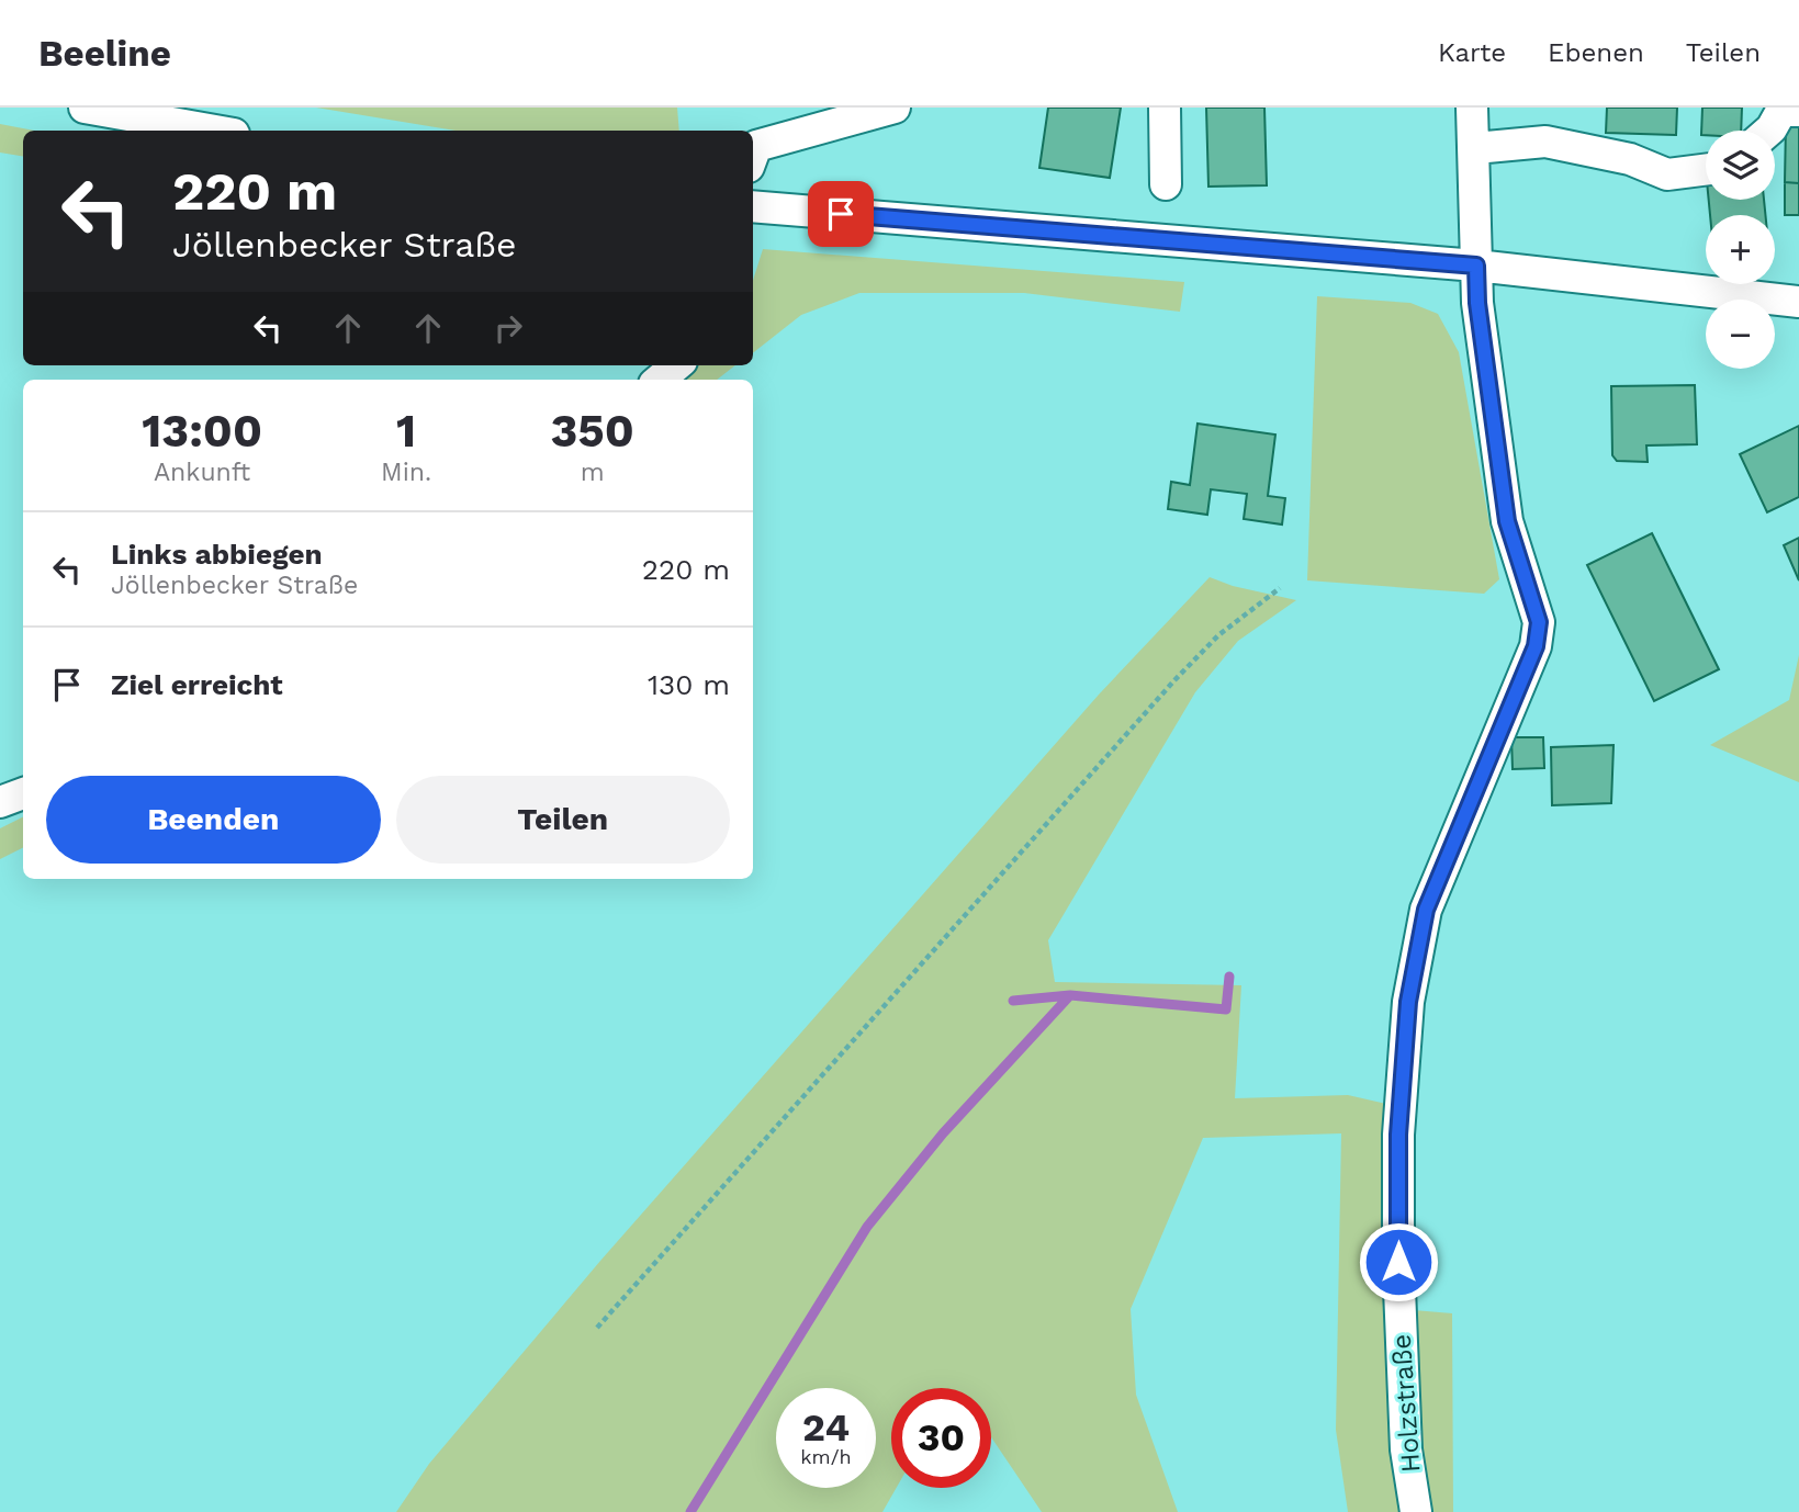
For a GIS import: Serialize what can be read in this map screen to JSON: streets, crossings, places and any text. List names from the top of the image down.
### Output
{
  "streets": {
    "street": ["Holzstraße"]
  },
  "page": {
    "header": "Beeline",
    "nav": ["Karte", "Ebenen", "Teilen"],
    "map_buttons": ["+", "−"],
    "turn": ["220 m", "Jöllenbecker Straße"],
    "eta": [
      "13:00",
      "Ankunft",
      "1",
      "Min.",
      "350",
      "m"
    ],
    "list": [
      {
        "name": "Links abbiegen",
        "note": "Jöllenbecker Straße",
        "value": "220 m"
      },
      {
        "name": "Ziel erreicht",
        "value": "130 m"
      }
    ],
    "buttons": ["Beenden", "Teilen"],
    "speed": "24 km/h",
    "limit": "30"
  }
}
